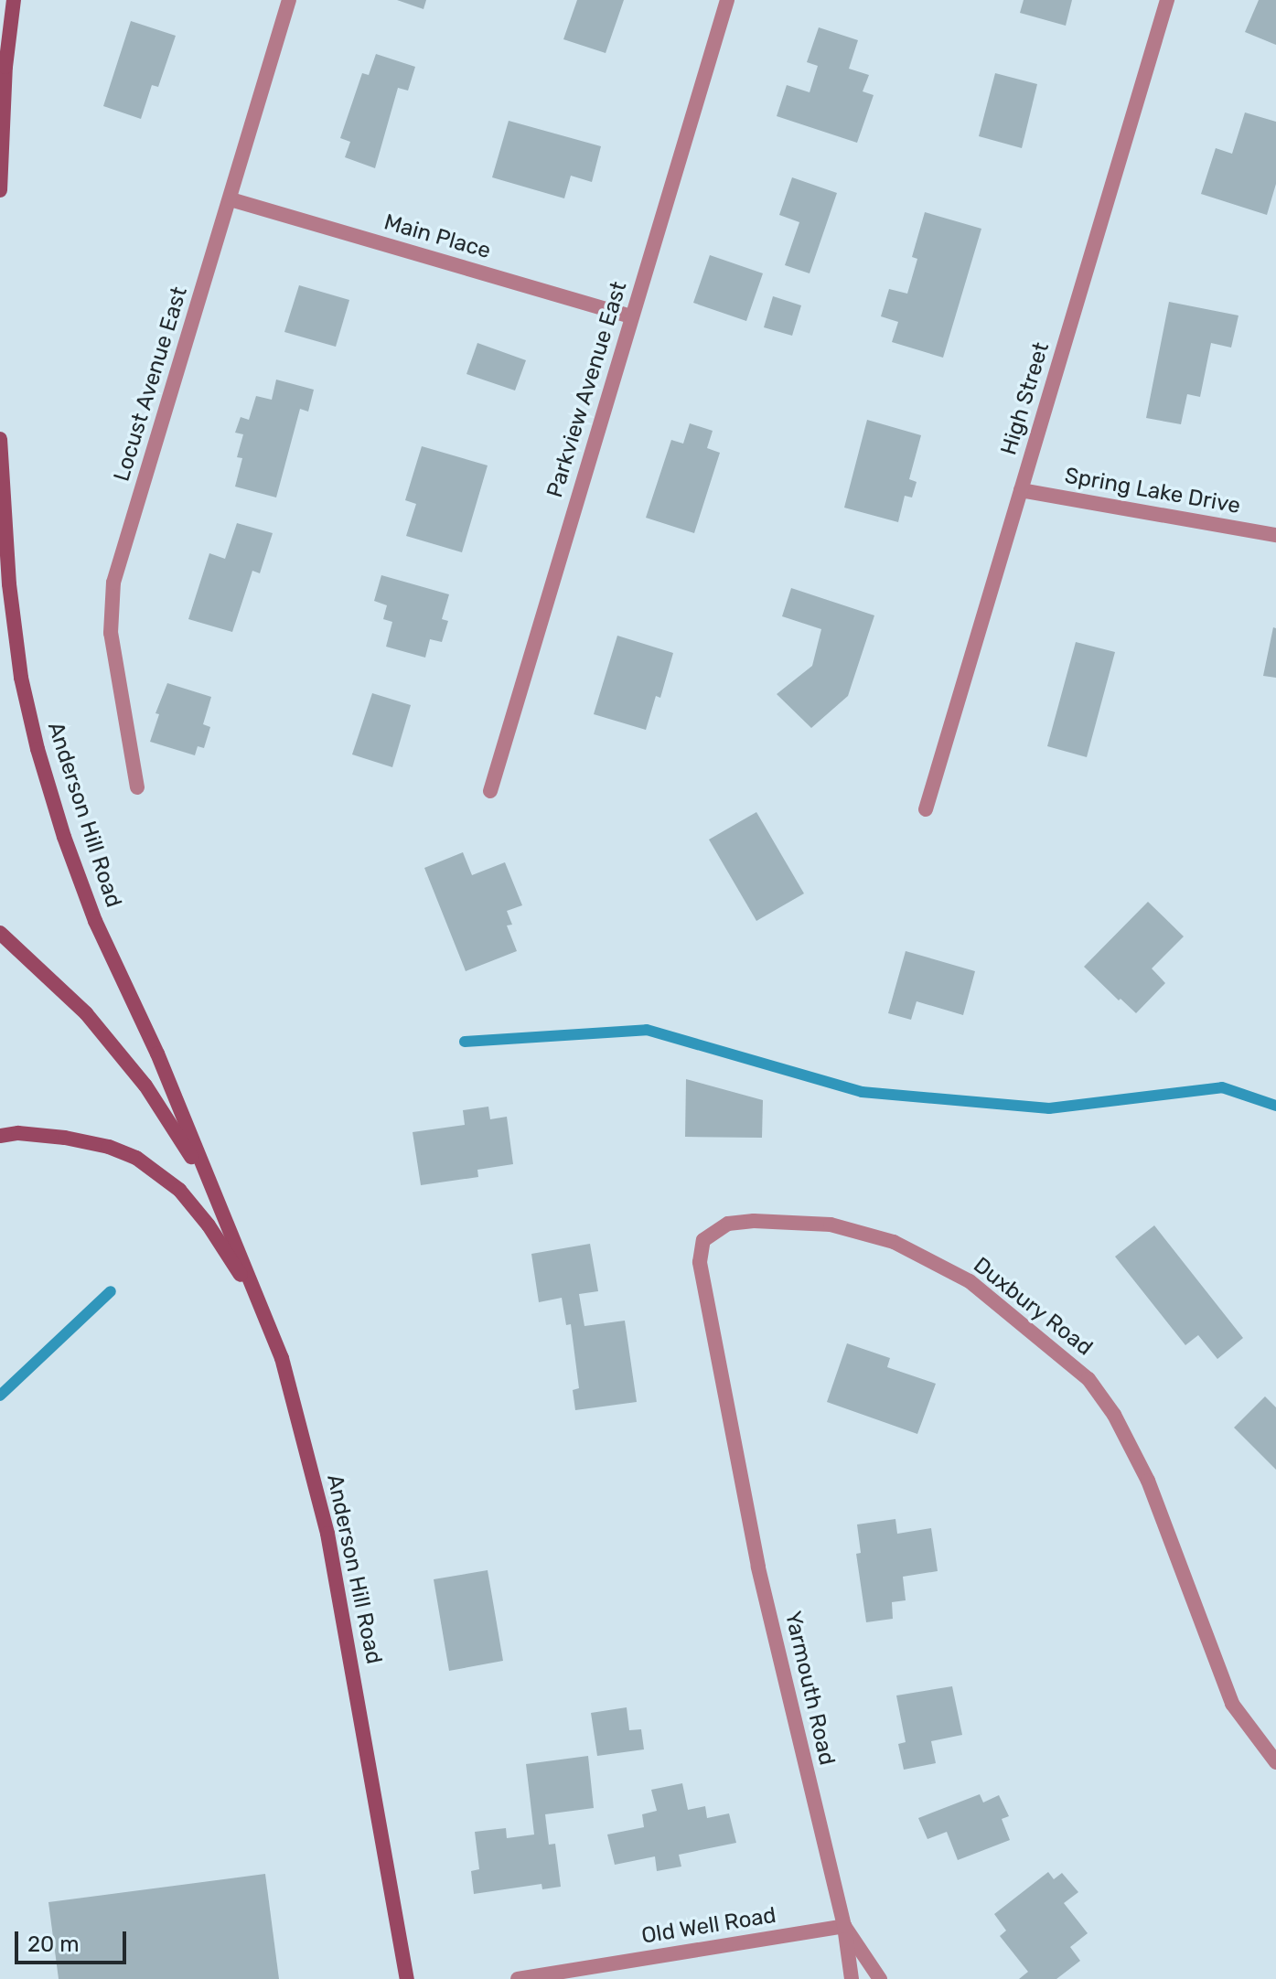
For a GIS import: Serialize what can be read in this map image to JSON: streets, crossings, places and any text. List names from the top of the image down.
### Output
{
  "streets": {
    "main road": ["Anderson Hill Road"],
    "street": [
      "Main Place",
      "Locust Avenue East",
      "Parkview Avenue East",
      "High Street",
      "Spring Lake Drive",
      "Duxbury Road",
      "Yarmouth Road",
      "Old Well Road"
    ]
  },
  "crossings": [
    ["Main Place", "Locust Avenue East"],
    ["Main Place", "Parkview Avenue East"],
    ["High Street", "Spring Lake Drive"],
    ["Duxbury Road", "Yarmouth Road"],
    ["Yarmouth Road", "Old Well Road"]
  ],
  "scale_bar": "20 m"
}
